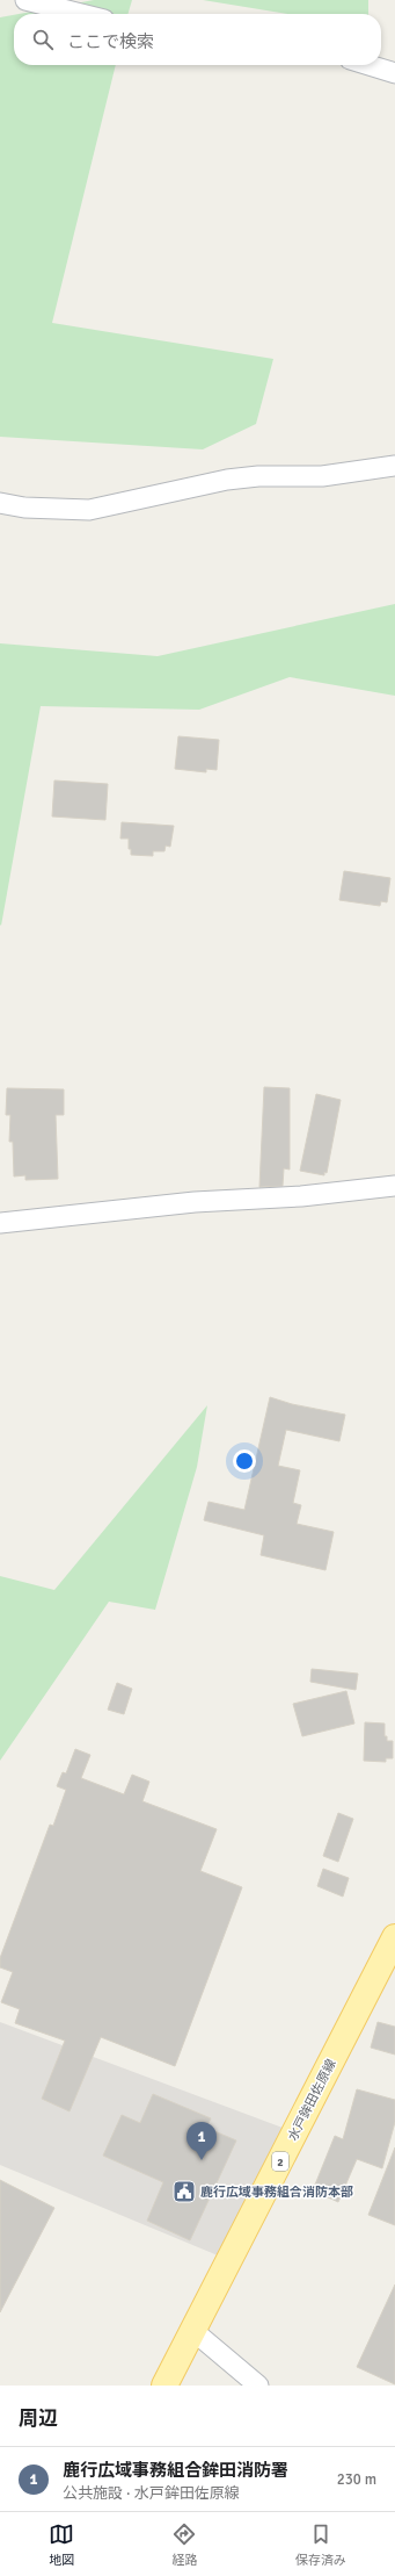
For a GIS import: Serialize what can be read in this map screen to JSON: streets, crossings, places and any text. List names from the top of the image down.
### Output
{
  "streets": {
    "main road": ["水戸鉾田佐原線", "2"]
  },
  "places": {
    "public building": ["鹿行広域事務組合消防本部"]
  },
  "page": {
    "search": "ここで検索",
    "pins": "1",
    "heading": "周辺",
    "list": [
      {
        "mark": "1",
        "name": "鹿行広域事務組合鉾田消防署",
        "note": "公共施設 · 水戸鉾田佐原線",
        "value": "230 m"
      }
    ],
    "nav": ["地図", "経路", "保存済み"]
  }
}
